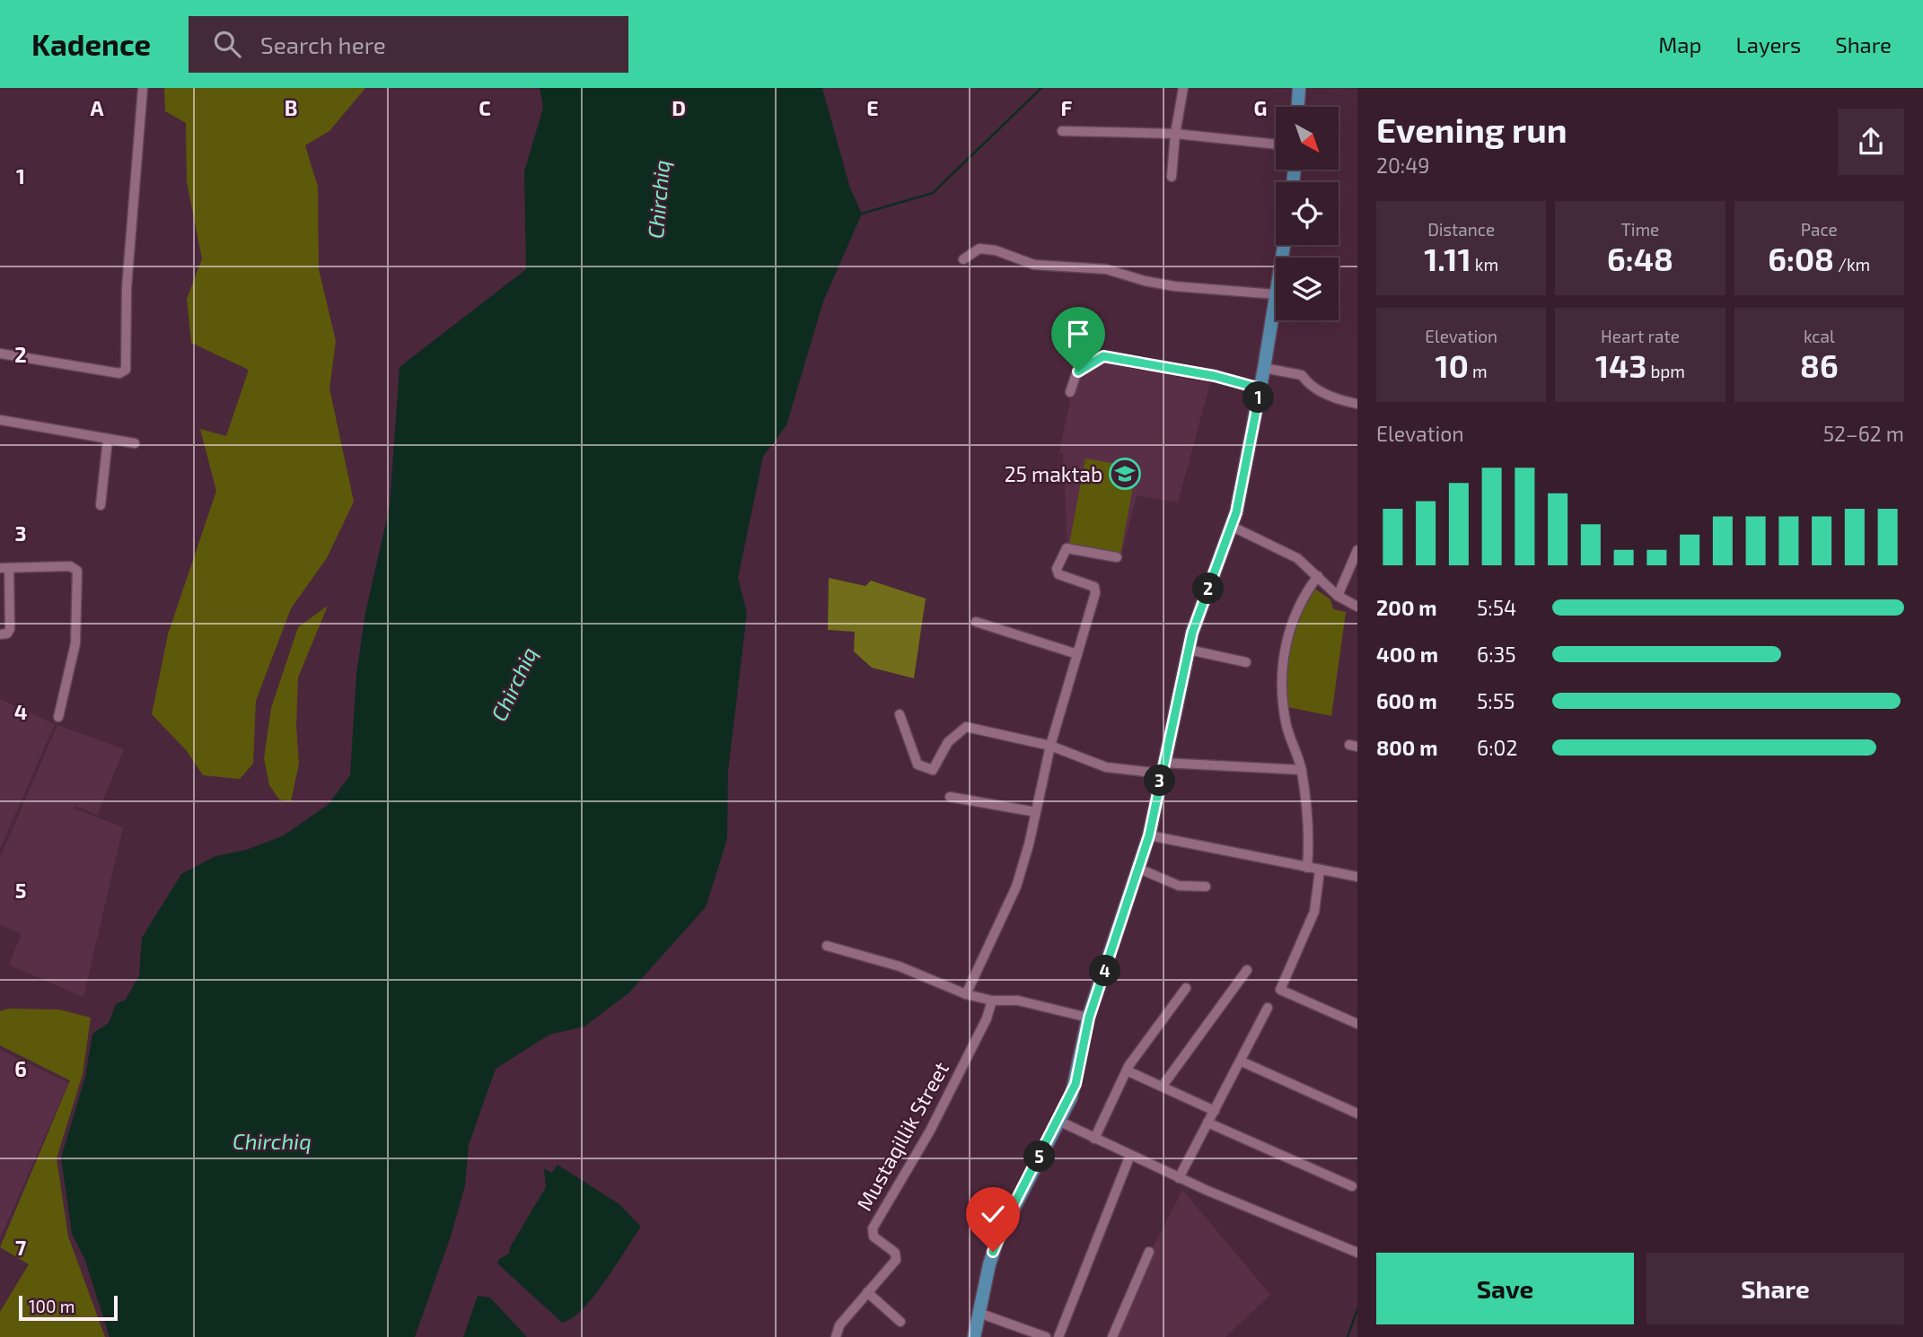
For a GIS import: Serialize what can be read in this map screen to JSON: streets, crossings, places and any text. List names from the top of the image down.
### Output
{
  "streets": {
    "street": ["Mustaqillik Street"]
  },
  "water": ["Chirchiq"],
  "places": {
    "school or university": ["25 maktab"]
  },
  "scale_bar": "100 m",
  "north": "bottom right",
  "page": {
    "header": "Kadence",
    "search": "Search here",
    "nav": ["Map", "Layers", "Share"],
    "heading": ["Evening run", "20:49"],
    "stats": [
      ["Distance", "1.11 km"],
      ["Time", "6:48"],
      ["Pace", "6:08 /km"],
      ["Elevation", "10 m"],
      ["Heart rate", "143 bpm"],
      ["kcal", "86"]
    ],
    "pins": [
      "1",
      "2",
      "3",
      "4",
      "5"
    ],
    "chart": ["Elevation", "52–62 m"],
    "list": [
      {
        "name": "200 m",
        "note": "5:54"
      },
      {
        "name": "400 m",
        "note": "6:35"
      },
      {
        "name": "600 m",
        "note": "5:55"
      },
      {
        "name": "800 m",
        "note": "6:02"
      }
    ],
    "buttons": ["Save", "Share"],
    "scale": "100 m"
  },
  "grid": {
    "columns": [
      "A",
      "B",
      "C",
      "D",
      "E",
      "F",
      "G"
    ],
    "rows": [
      "1",
      "2",
      "3",
      "4",
      "5",
      "6",
      "7"
    ]
  }
}
